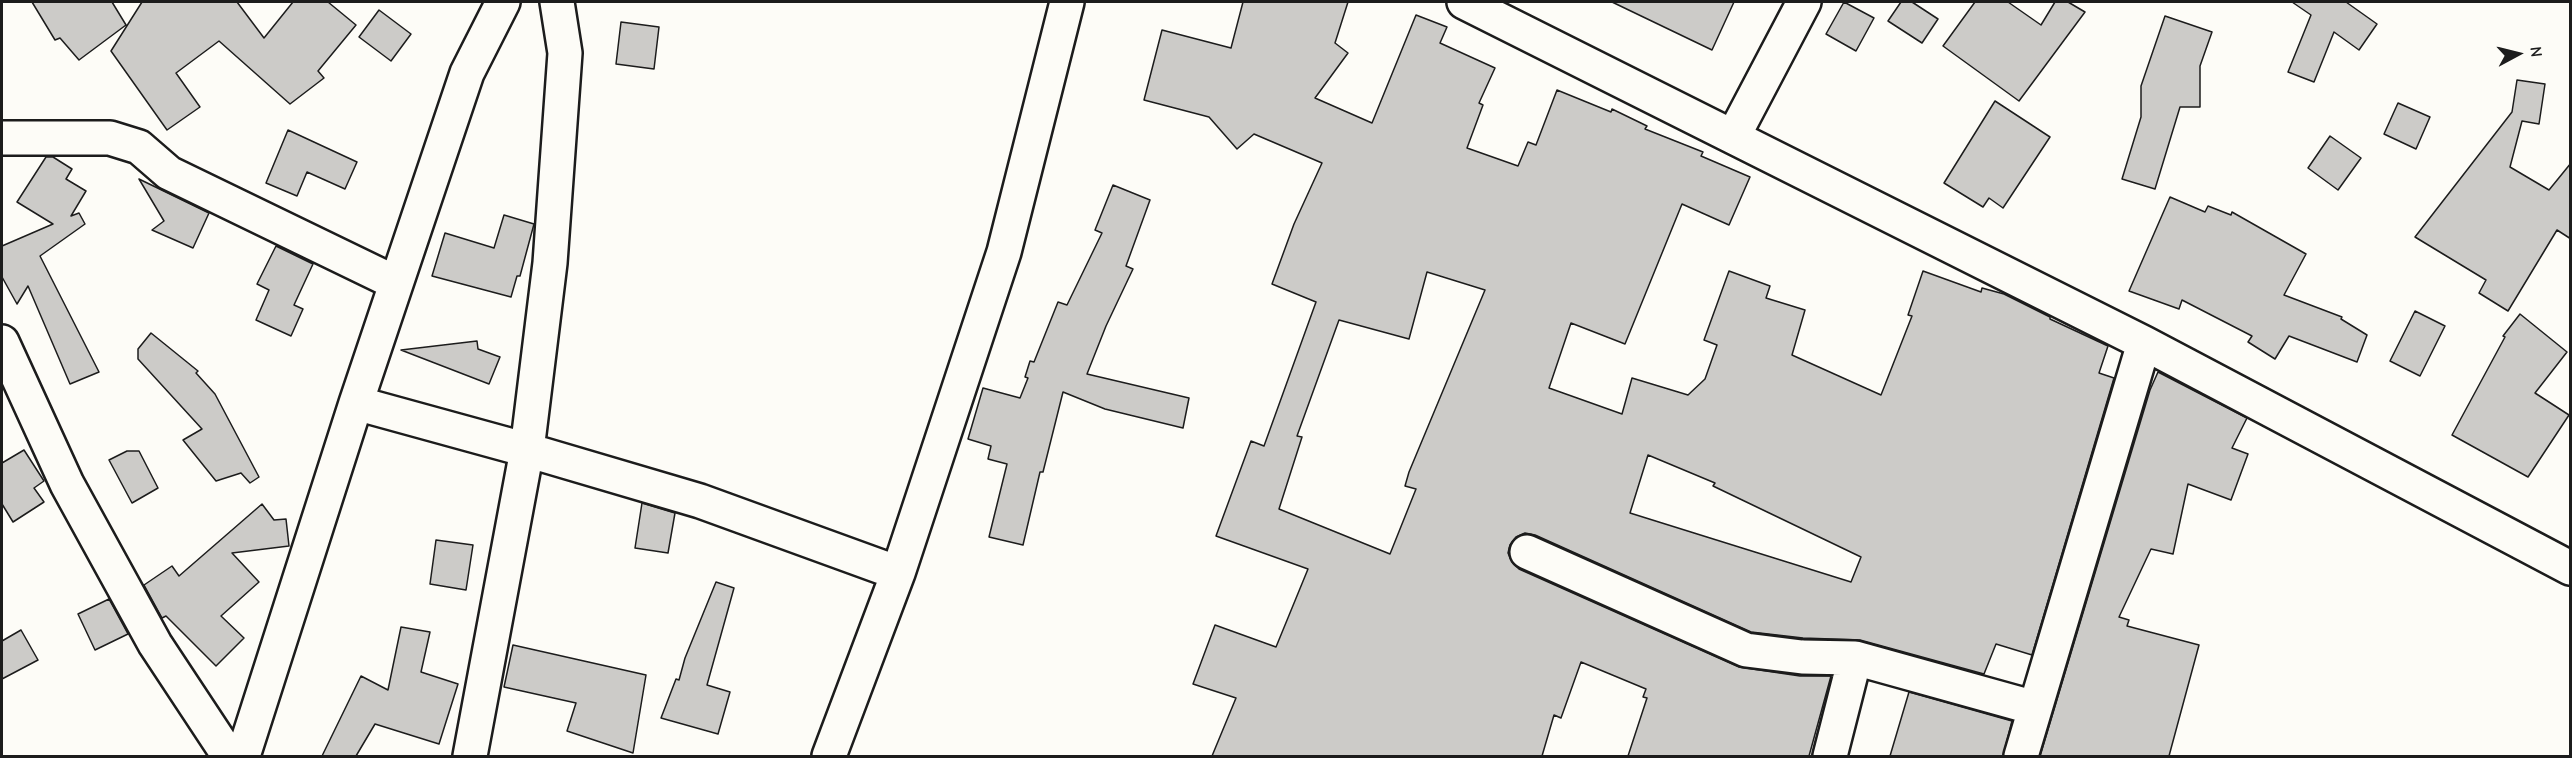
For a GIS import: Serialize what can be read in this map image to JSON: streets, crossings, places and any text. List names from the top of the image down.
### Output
{
  "north": "right"
}
